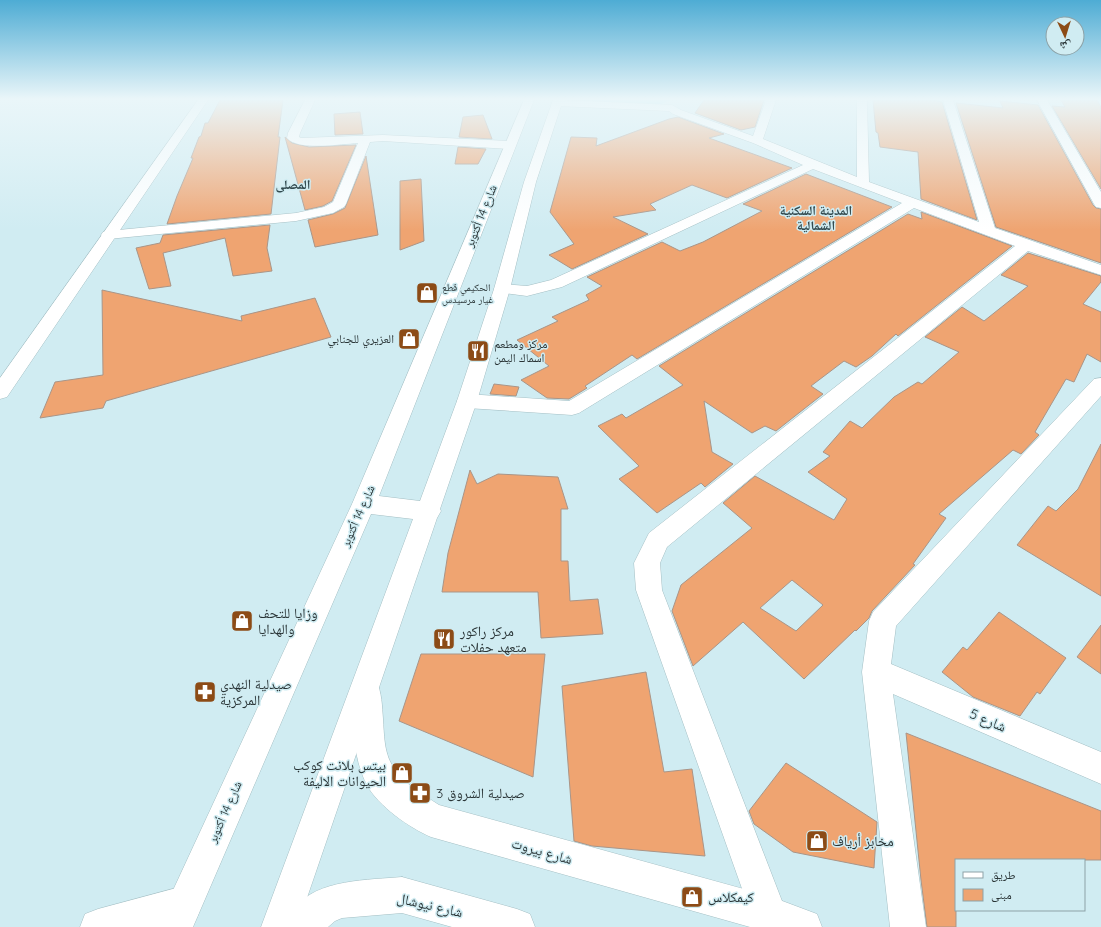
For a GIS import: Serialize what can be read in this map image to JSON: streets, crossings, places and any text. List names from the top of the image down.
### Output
{
  "streets": {
    "street": [
      "شارع 14 أكتوبر",
      "شارع 5",
      "شارع بيروت",
      "شارع نيوشال"
    ]
  },
  "crossings": [
    ["شارع 14 أكتوبر", "شارع بيروت"]
  ],
  "districts": ["المصلى", "المدينة السكنية الشمالية"],
  "places": {
    "shop": [
      "الحكيمي قطع غيار مرسيدس",
      "العزيري للجنابي",
      "وزايا للتحف والهدايا",
      "بيتس بلانت كوكب الحيوانات الاليفة",
      "مخابز أرياف",
      "كيمكلاس"
    ],
    "restaurant": ["مركز ومطعم اسماك اليمن", "مركز راكور متعهد حفلات"],
    "pharmacy": ["صيدلية النهدي المركزية", "صيدلية الشروق 3"]
  },
  "legend": ["طريق", "مبنى"],
  "north": "bottom"
}
